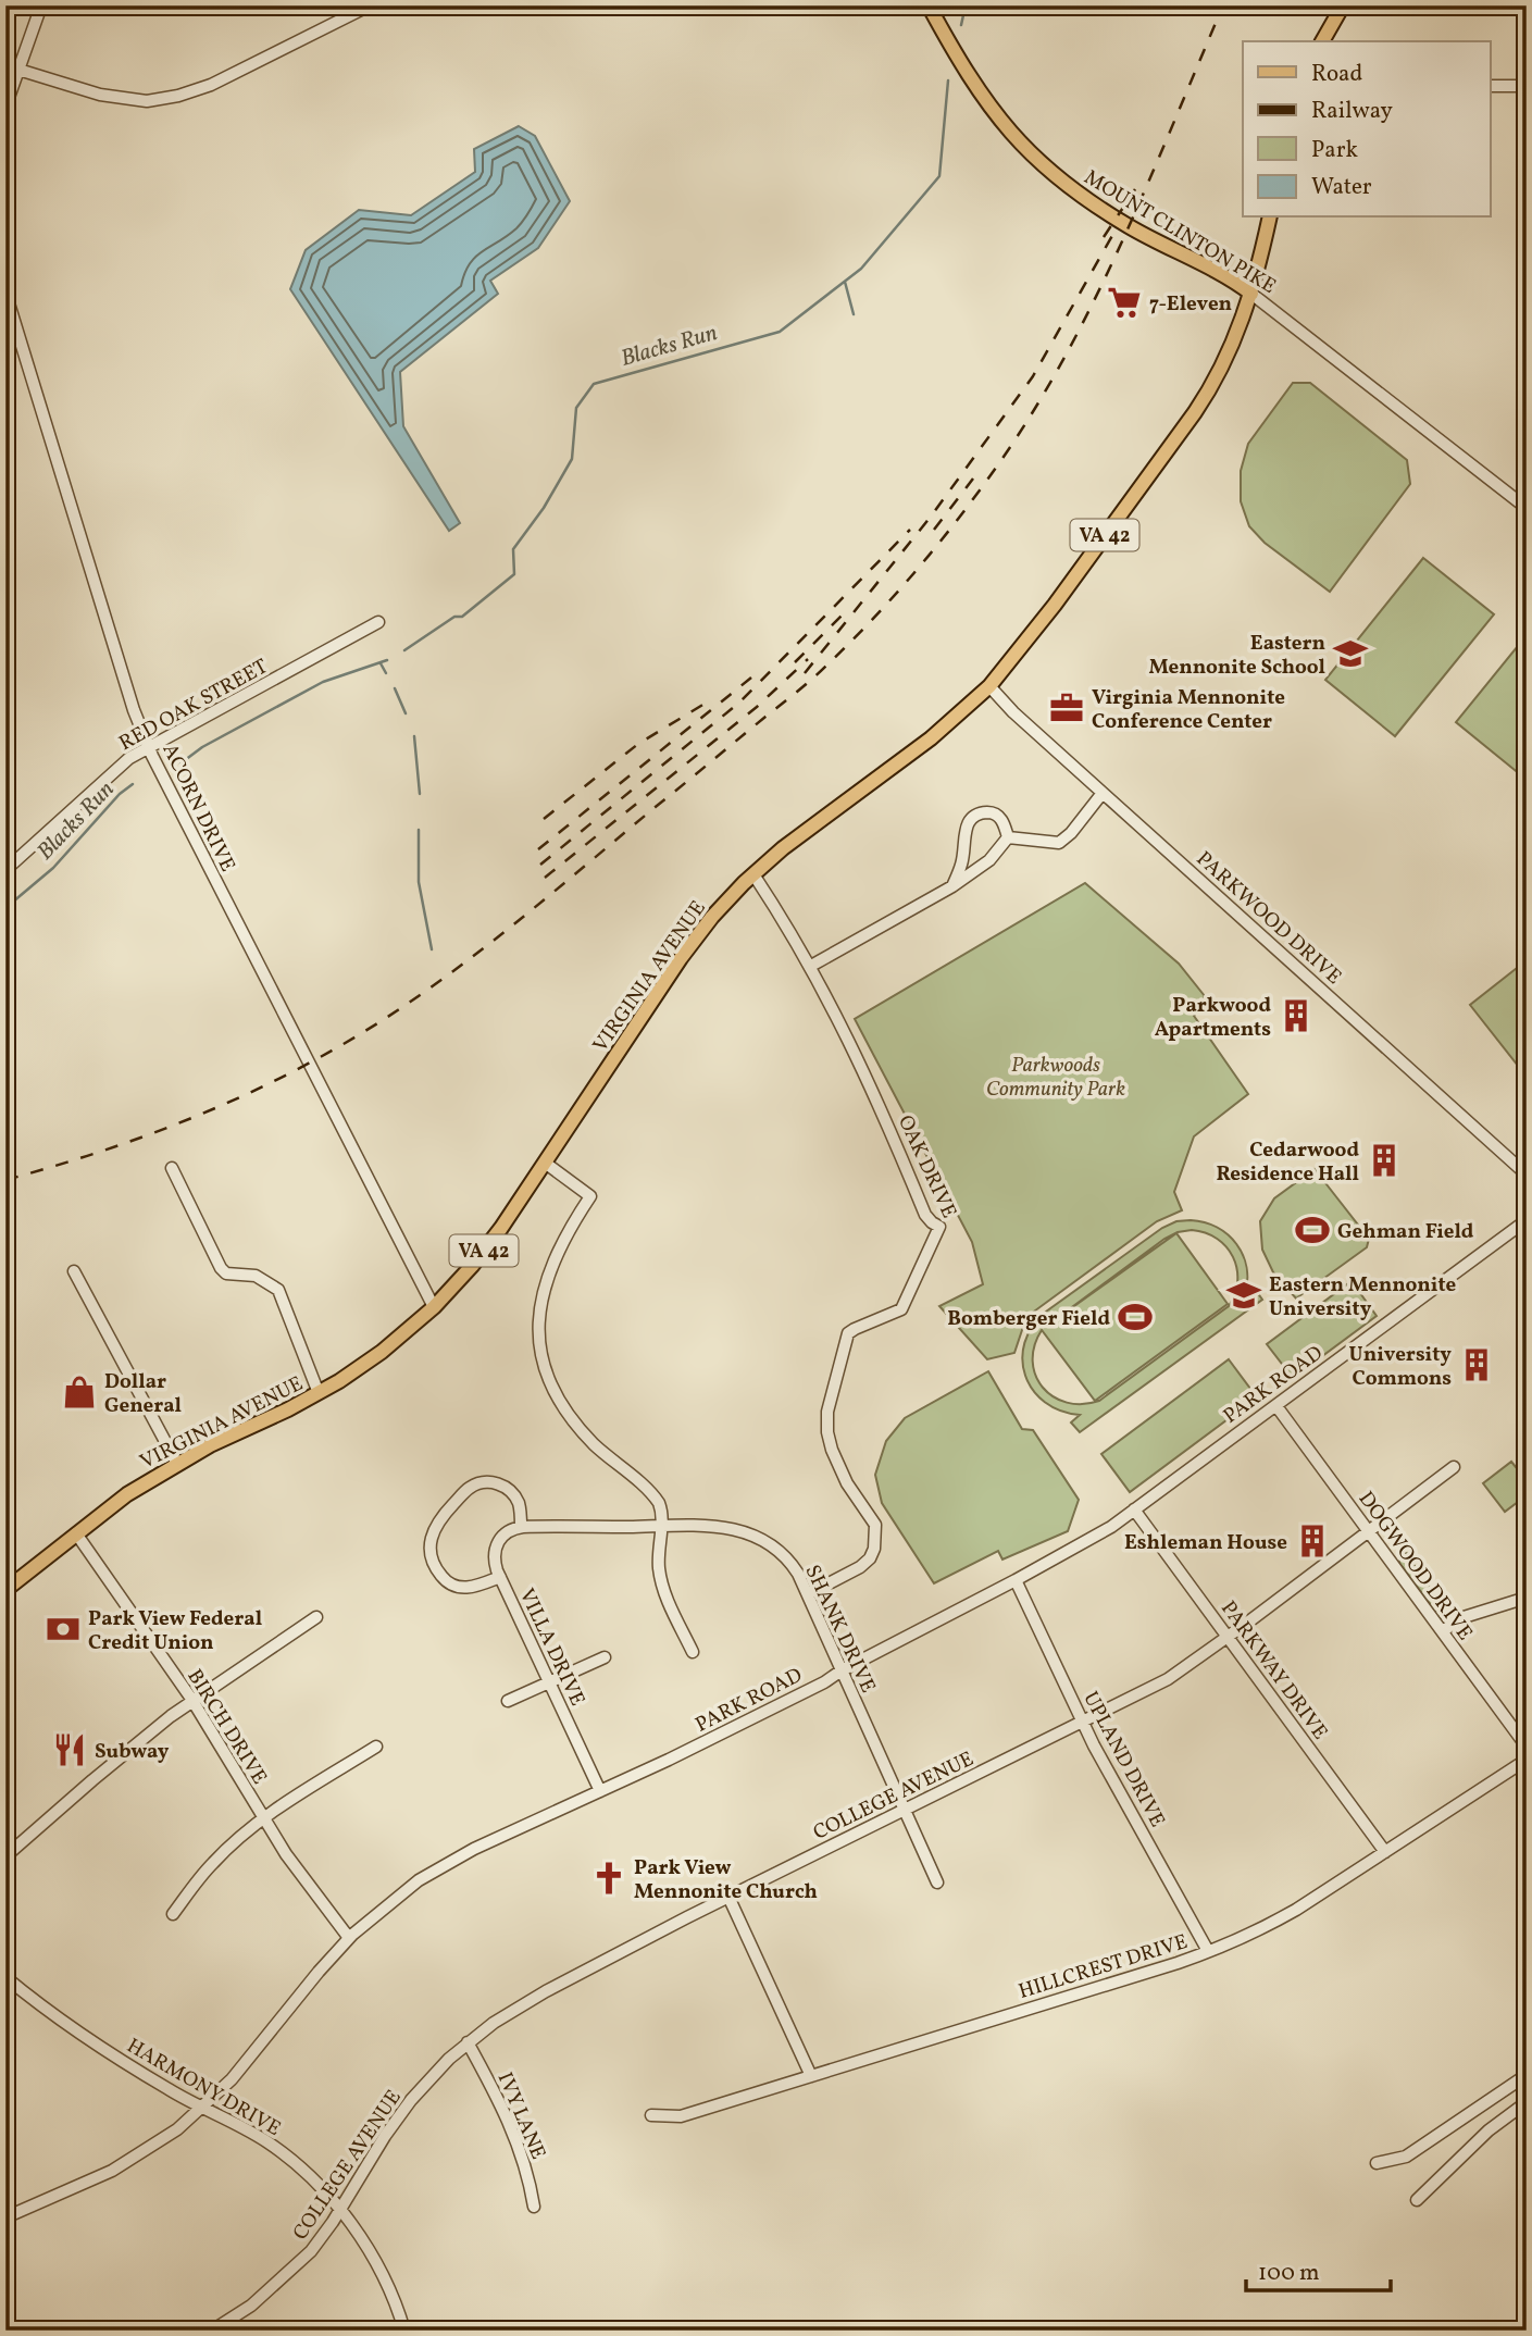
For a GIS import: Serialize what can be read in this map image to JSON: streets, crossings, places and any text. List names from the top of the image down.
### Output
{
  "streets": {
    "main road": ["MOUNT CLINTON PIKE", "VA 42", "VIRGINIA AVENUE"],
    "street": [
      "RED OAK STREET",
      "ACORN DRIVE",
      "PARKWOOD DRIVE",
      "OAK DRIVE",
      "PARK ROAD",
      "DOGWOOD DRIVE",
      "SHANK DRIVE",
      "VILLA DRIVE",
      "PARKWAY DRIVE",
      "BIRCH DRIVE",
      "UPLAND DRIVE",
      "COLLEGE AVENUE",
      "HILLCREST DRIVE",
      "HARMONY DRIVE",
      "IVY LANE"
    ]
  },
  "crossings": [
    ["MOUNT CLINTON PIKE", "VIRGINIA AVENUE"],
    ["RED OAK STREET", "ACORN DRIVE"],
    ["ACORN DRIVE", "VIRGINIA AVENUE"],
    ["PARKWOOD DRIVE", "VIRGINIA AVENUE"],
    ["VIRGINIA AVENUE", "OAK DRIVE"],
    ["VIRGINIA AVENUE", "BIRCH DRIVE"],
    ["OAK DRIVE", "SHANK DRIVE"],
    ["PARK ROAD", "DOGWOOD DRIVE"],
    ["PARK ROAD", "SHANK DRIVE"],
    ["PARK ROAD", "VILLA DRIVE"],
    ["PARK ROAD", "PARKWAY DRIVE"],
    ["PARK ROAD", "BIRCH DRIVE"],
    ["PARK ROAD", "UPLAND DRIVE"],
    ["PARK ROAD", "HARMONY DRIVE"],
    ["DOGWOOD DRIVE", "COLLEGE AVENUE"],
    ["SHANK DRIVE", "VILLA DRIVE"],
    ["SHANK DRIVE", "COLLEGE AVENUE"],
    ["PARKWAY DRIVE", "COLLEGE AVENUE"],
    ["PARKWAY DRIVE", "HILLCREST DRIVE"],
    ["UPLAND DRIVE", "COLLEGE AVENUE"],
    ["UPLAND DRIVE", "HILLCREST DRIVE"],
    ["COLLEGE AVENUE", "HARMONY DRIVE"],
    ["COLLEGE AVENUE", "IVY LANE"]
  ],
  "water": ["Blacks Run"],
  "parks": ["Parkwoods Community Park"],
  "places": {
    "supermarket": ["7-Eleven"],
    "school or university": ["Eastern Mennonite School", "Eastern Mennonite University"],
    "office": ["Virginia Mennonite Conference Center"],
    "building": [
      "Parkwood Apartments",
      "Cedarwood Residence Hall",
      "University Commons",
      "Eshleman House"
    ],
    "sports": ["Gehman Field", "Bomberger Field"],
    "shop": ["Dollar General"],
    "bank": ["Park View Federal Credit Union"],
    "restaurant": ["Subway"],
    "church": ["Park View Mennonite Church"]
  },
  "legend": [
    "Road",
    "Railway",
    "Park",
    "Water"
  ],
  "scale_bar": "100 m"
}
